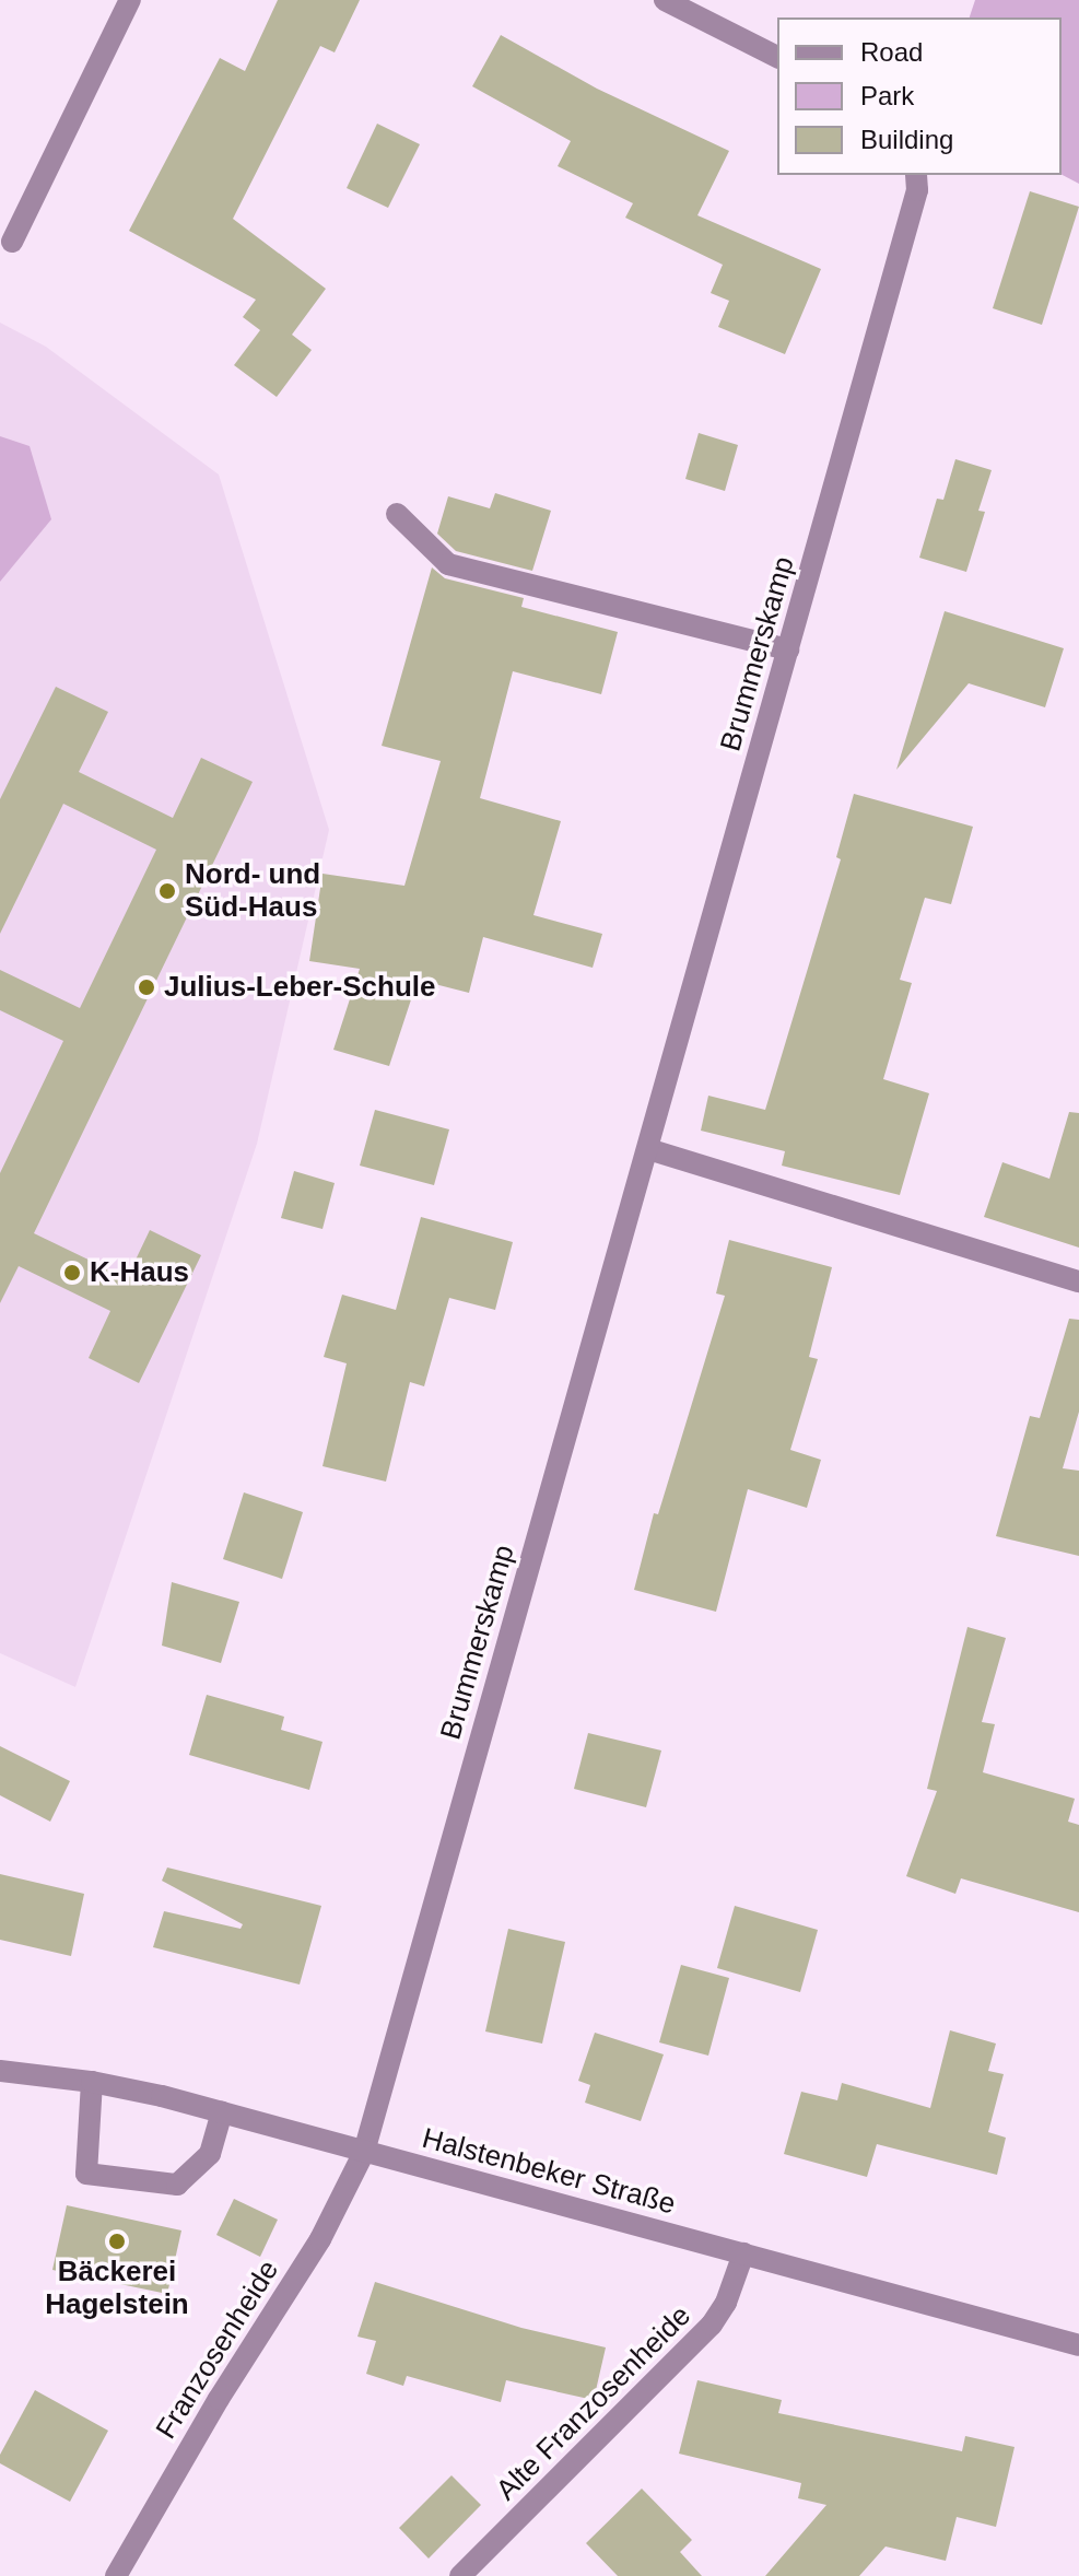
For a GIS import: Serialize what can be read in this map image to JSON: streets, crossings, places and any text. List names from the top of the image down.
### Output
{
  "streets": {
    "street": [
      "Brummerskamp",
      "Halstenbeker Straße",
      "Franzosenheide",
      "Alte Franzosenheide"
    ]
  },
  "crossings": [
    ["Brummerskamp", "Halstenbeker Straße"],
    ["Brummerskamp", "Franzosenheide"],
    ["Halstenbeker Straße", "Franzosenheide"],
    ["Halstenbeker Straße", "Alte Franzosenheide"]
  ],
  "places": [
    "Nord- und Süd-Haus",
    "Julius-Leber-Schule",
    "K-Haus",
    "Bäckerei Hagelstein"
  ],
  "legend": ["Road", "Park", "Building"]
}
